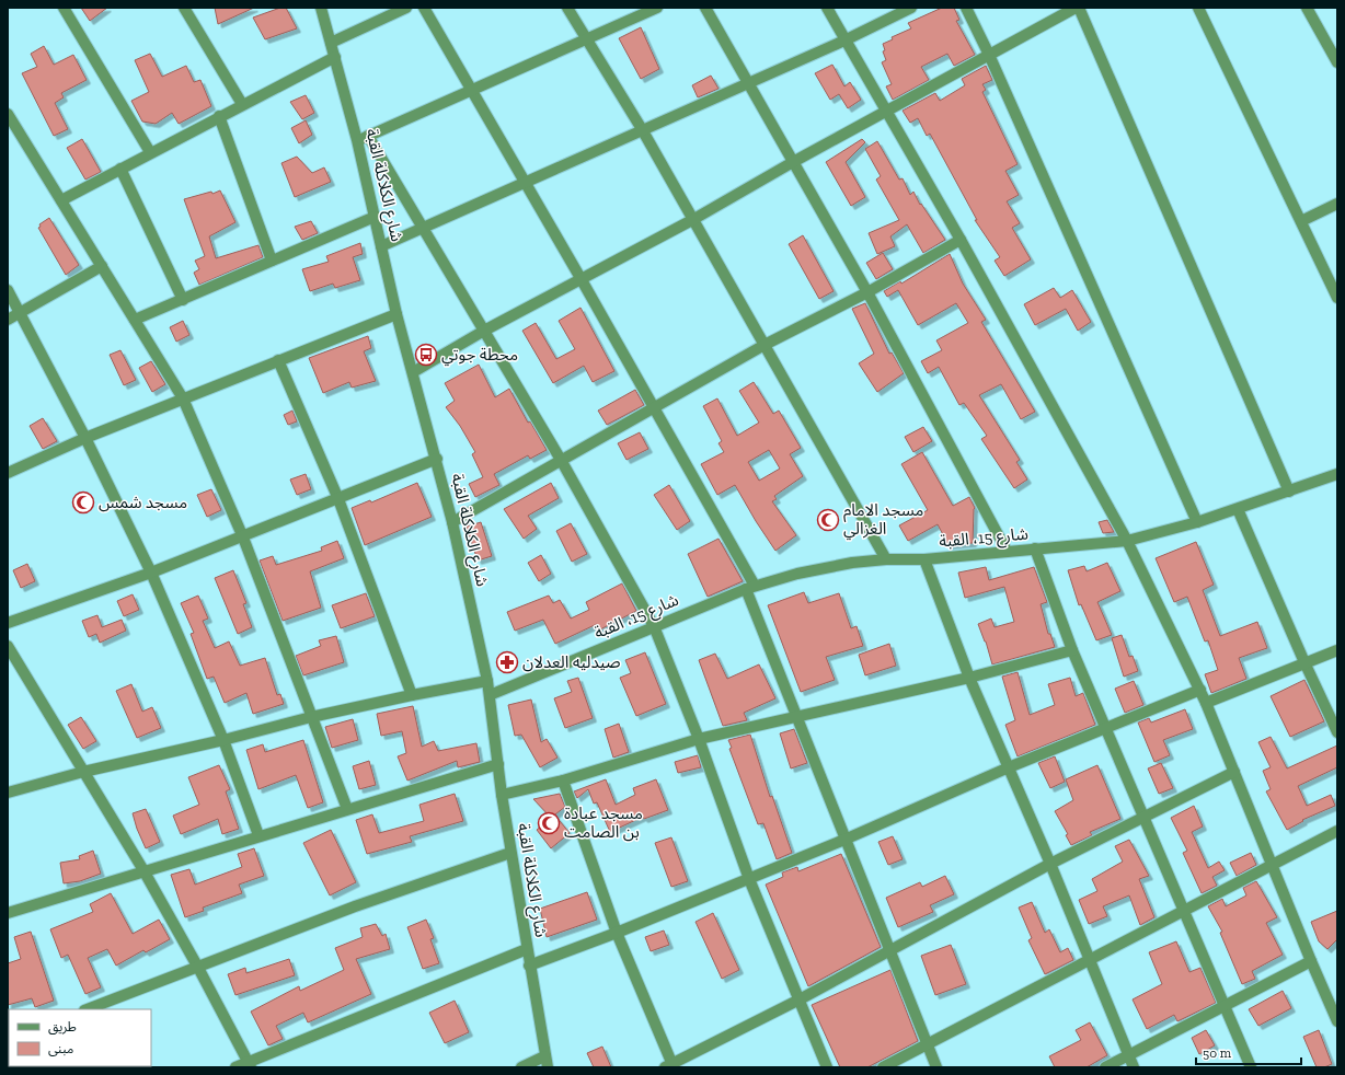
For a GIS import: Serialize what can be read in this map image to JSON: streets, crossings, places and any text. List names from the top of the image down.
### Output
{
  "streets": {
    "street": ["شارع الكلاكلة القبة", "شارع 15، القبة"]
  },
  "crossings": [
    ["شارع الكلاكلة القبة", "شارع 15، القبة"]
  ],
  "places": {
    "bus stop": ["محطة جوتي"],
    "mosque": ["مسجد شمس", "مسجد الامام الغزالي", "مسجد عبادة بن الصامت"],
    "pharmacy": ["صيدليه العدلان"]
  },
  "legend": ["طريق", "مبنى"],
  "scale_bar": "50 m"
}
